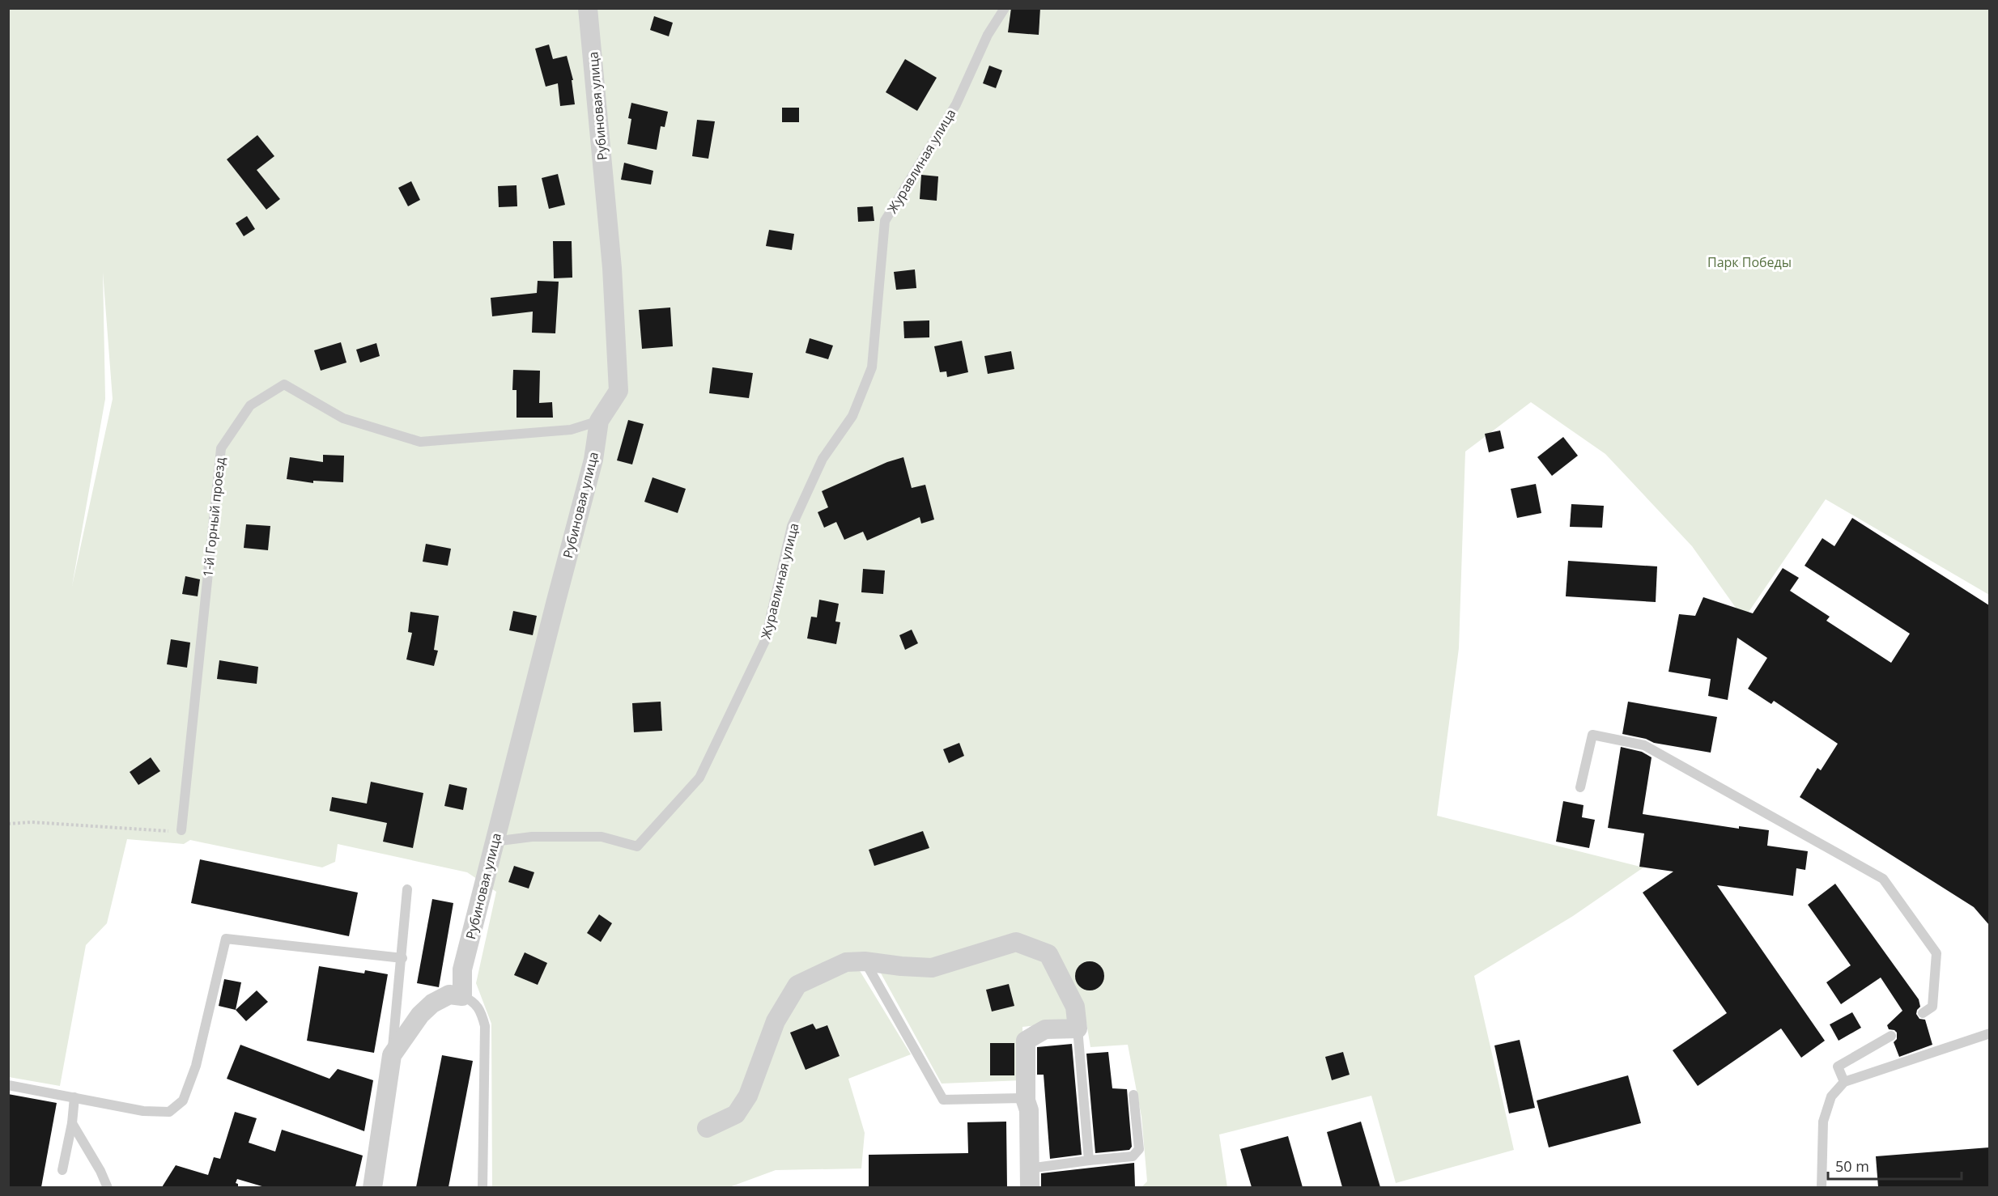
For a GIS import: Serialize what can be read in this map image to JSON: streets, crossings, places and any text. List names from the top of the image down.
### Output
{
  "streets": {
    "street": ["Рубиновая улица"],
    "lane": ["Журавлиная улица", "1-й Горный проезд"]
  },
  "crossings": [
    ["Рубиновая улица", "Журавлиная улица"],
    ["Рубиновая улица", "1-й Горный проезд"]
  ],
  "parks": ["Парк Победы"],
  "scale_bar": "50 m"
}
